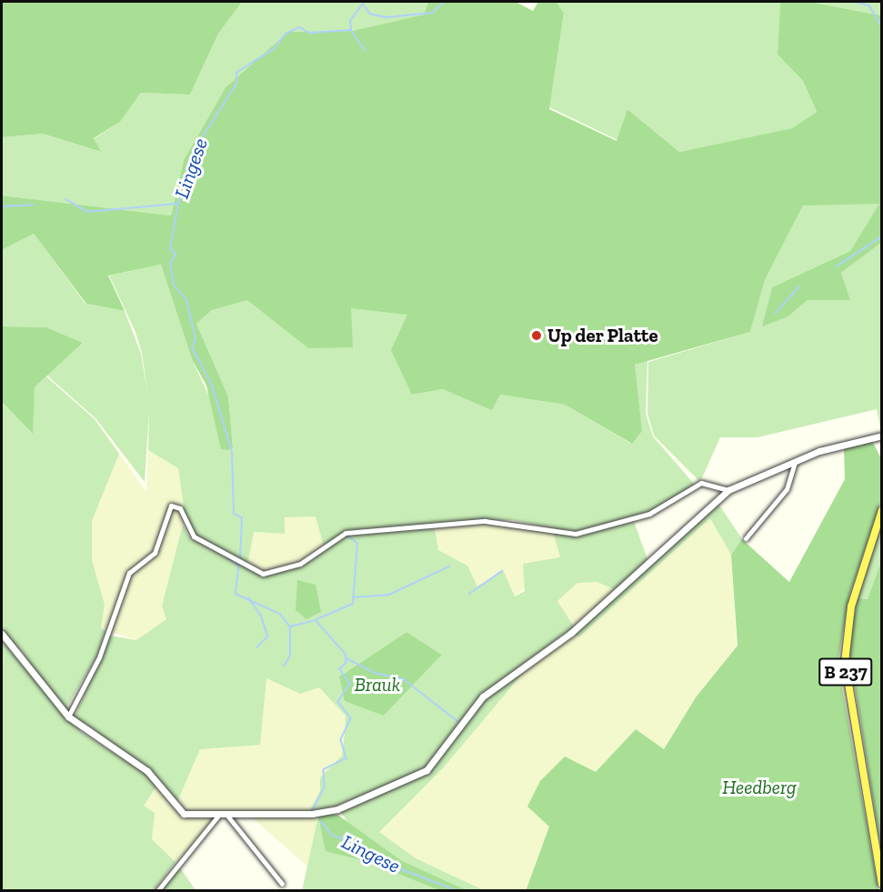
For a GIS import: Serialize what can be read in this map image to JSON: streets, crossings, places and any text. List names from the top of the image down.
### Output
{
  "streets": {
    "main road": ["B 237"]
  },
  "water": ["Lingese"],
  "parks": ["Brauk", "Heedberg"],
  "places": ["Up der Platte"]
}
